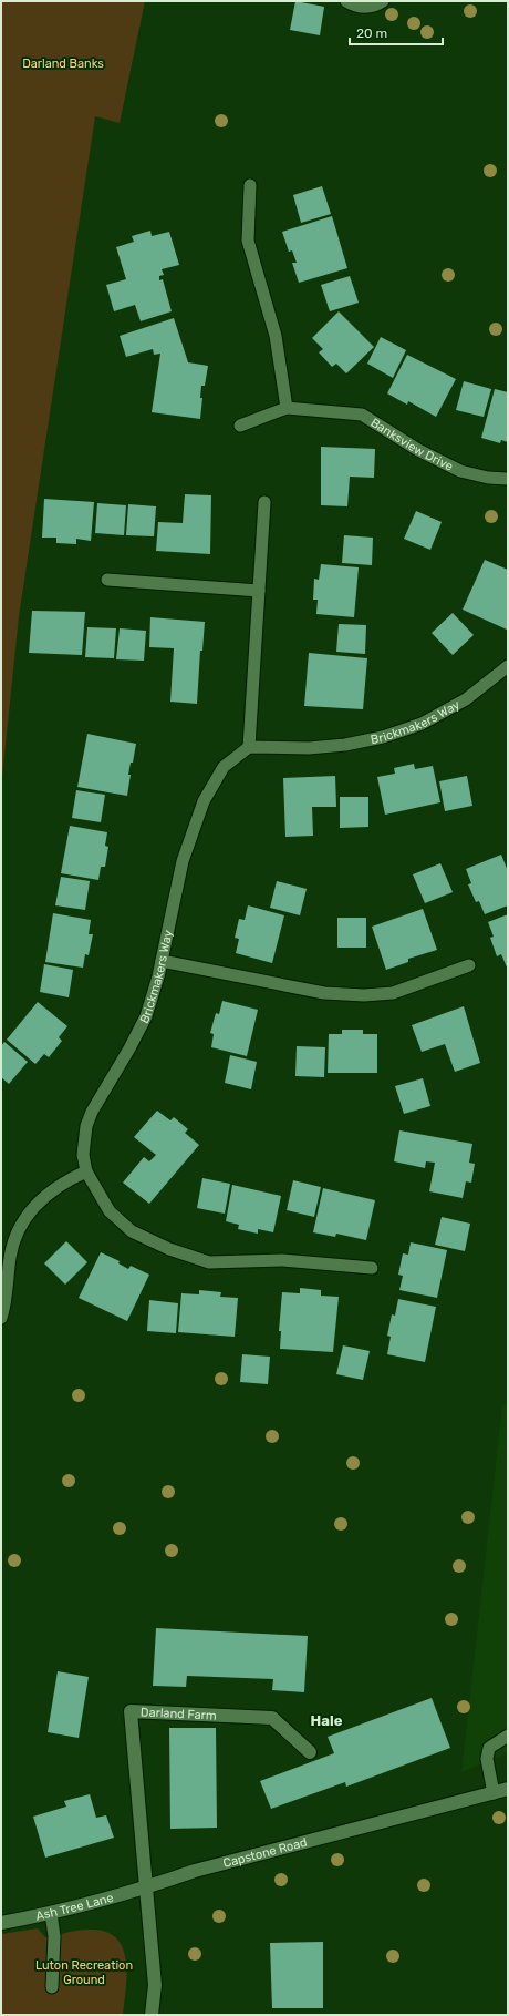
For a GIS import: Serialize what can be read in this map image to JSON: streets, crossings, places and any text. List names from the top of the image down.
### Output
{
  "streets": {
    "street": ["Darland Farm", "Capstone Road", "Ash Tree Lane"],
    "lane": ["Banksview Drive", "Brickmakers Way"]
  },
  "crossings": [
    ["Darland Farm", "Capstone Road"],
    ["Darland Farm", "Ash Tree Lane"],
    ["Capstone Road", "Ash Tree Lane"]
  ],
  "districts": ["Hale"],
  "parks": ["Darland Banks", "Luton Recreation Ground"],
  "scale_bar": "20 m"
}
